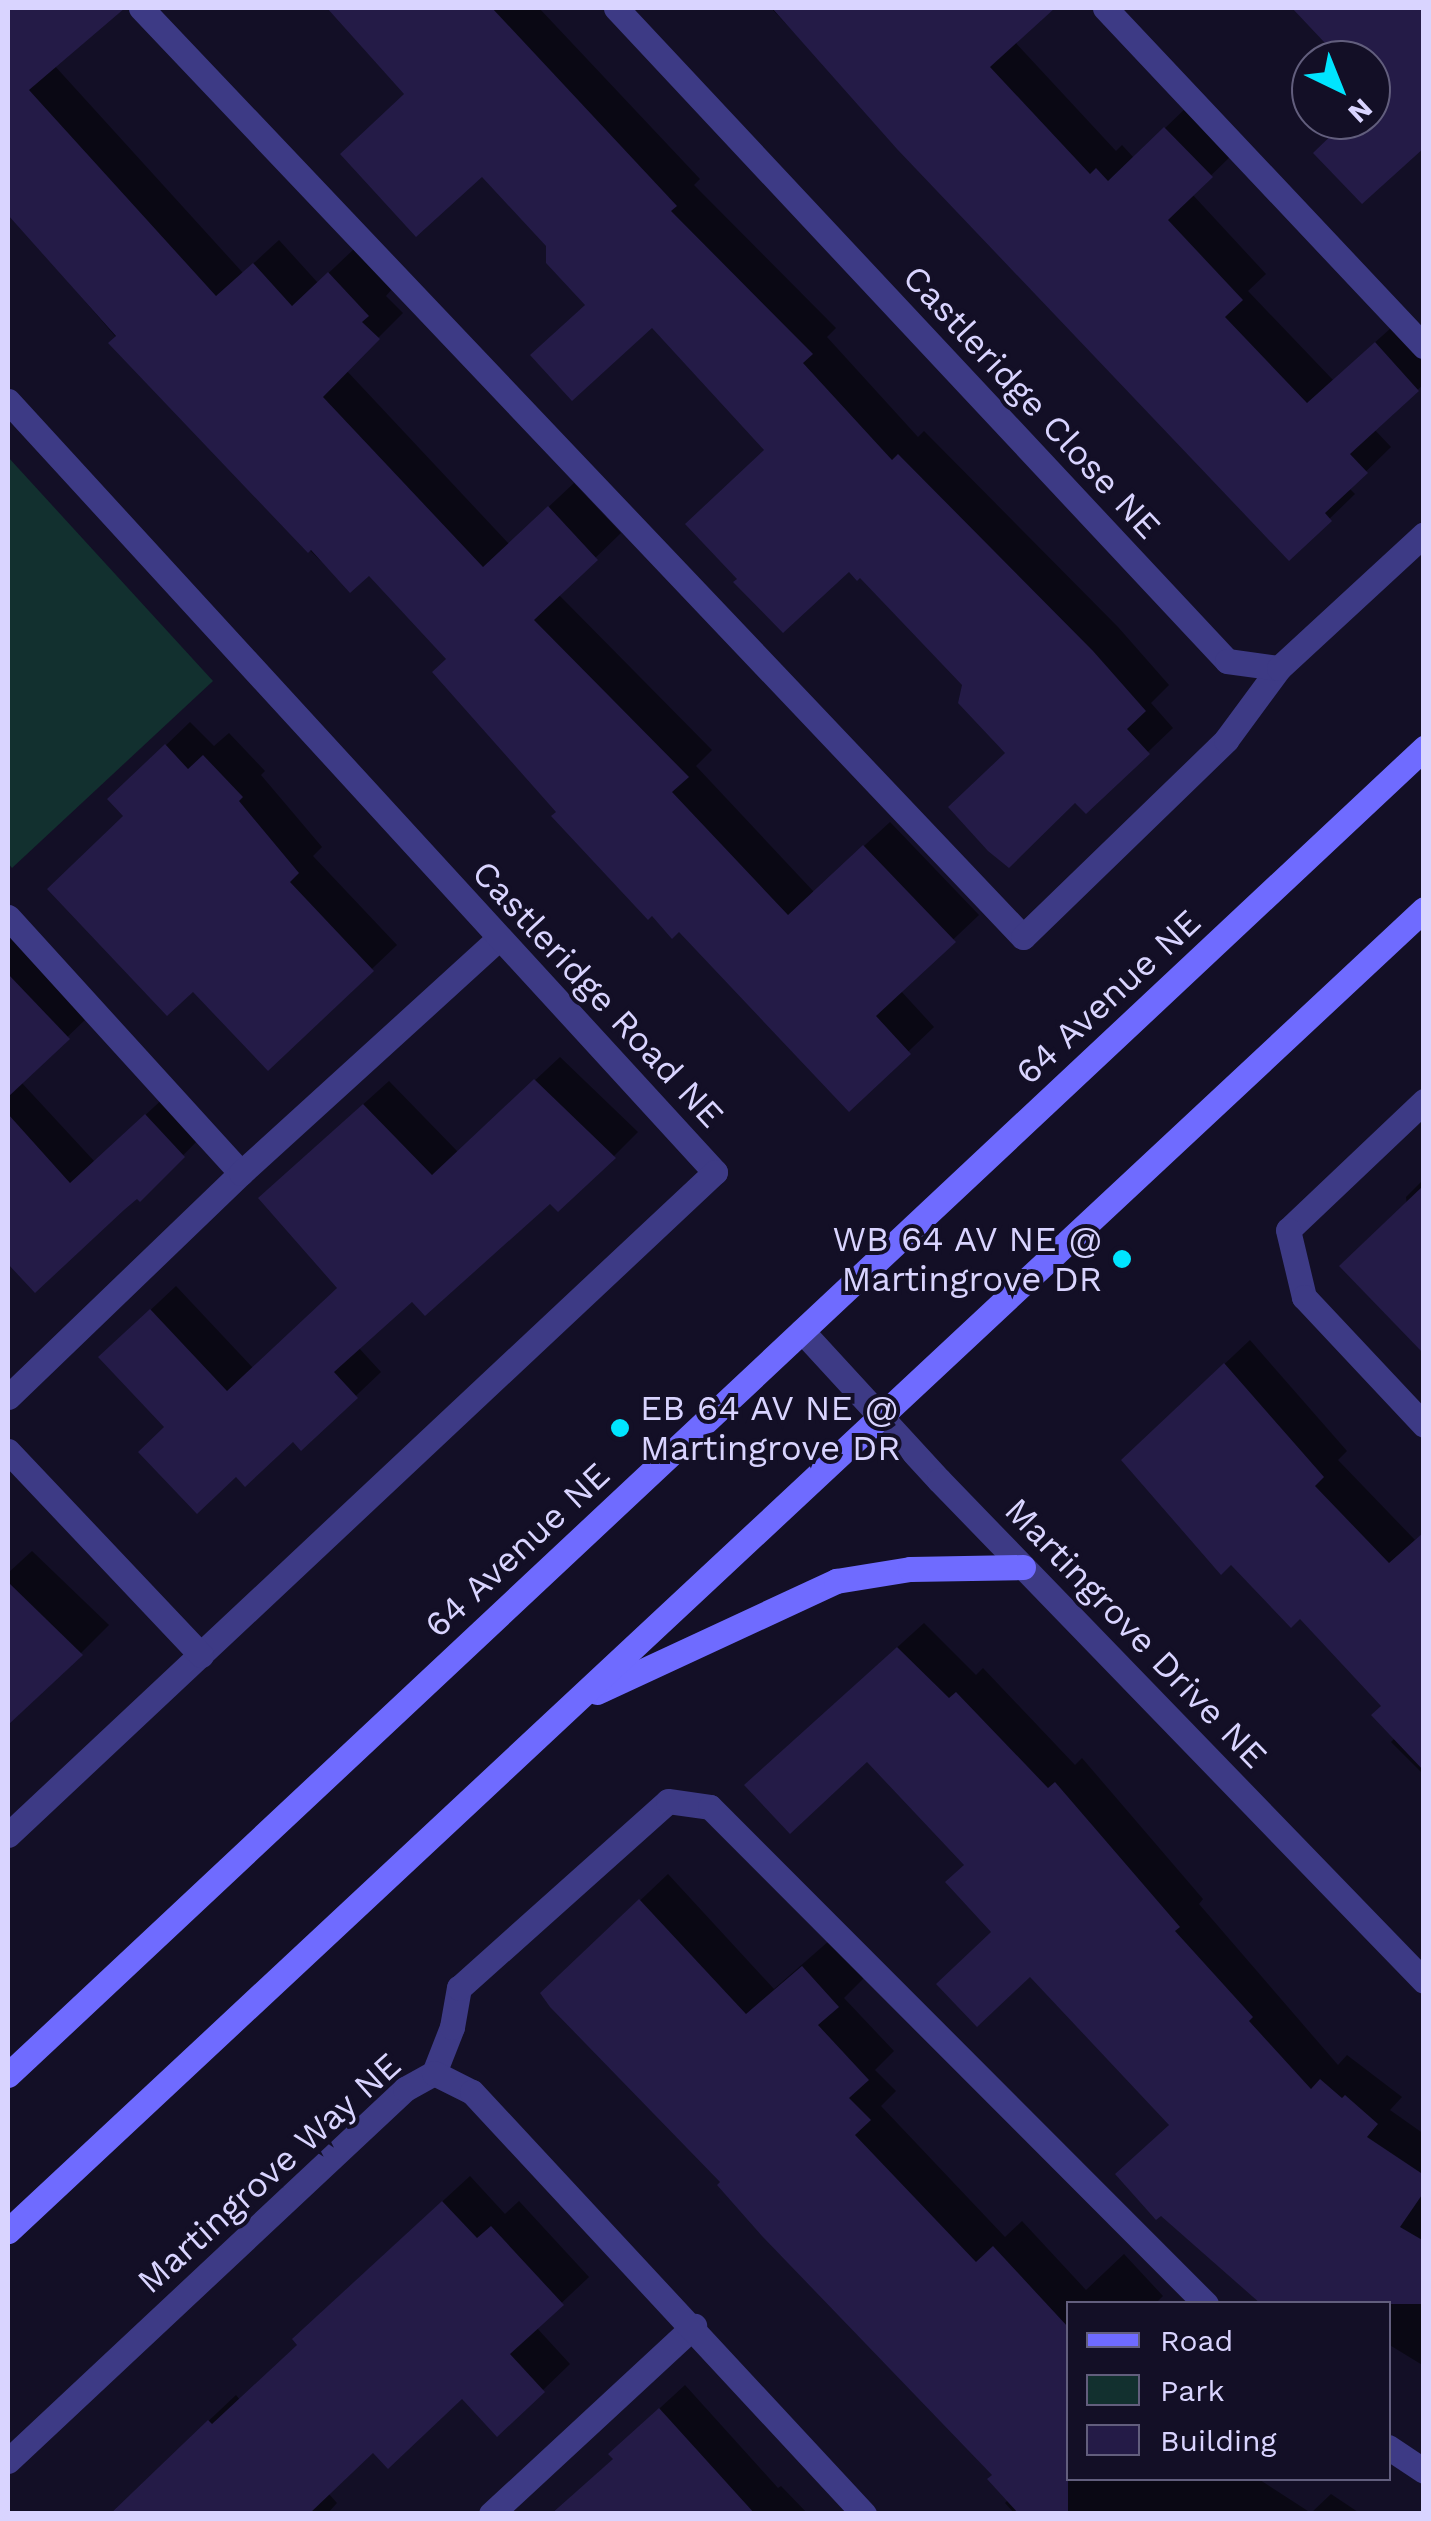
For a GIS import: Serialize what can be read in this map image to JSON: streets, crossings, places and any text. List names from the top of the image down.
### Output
{
  "streets": {
    "main road": ["64 Avenue NE"],
    "street": [
      "Castleridge Close NE",
      "Castleridge Road NE",
      "Martingrove Drive NE",
      "Martingrove Way NE"
    ]
  },
  "crossings": [
    ["64 Avenue NE", "Martingrove Drive NE"]
  ],
  "places": ["WB 64 AV NE @ Martingrove DR", "EB 64 AV NE @ Martingrove DR"],
  "legend": ["Road", "Park", "Building"],
  "north": "bottom right"
}
